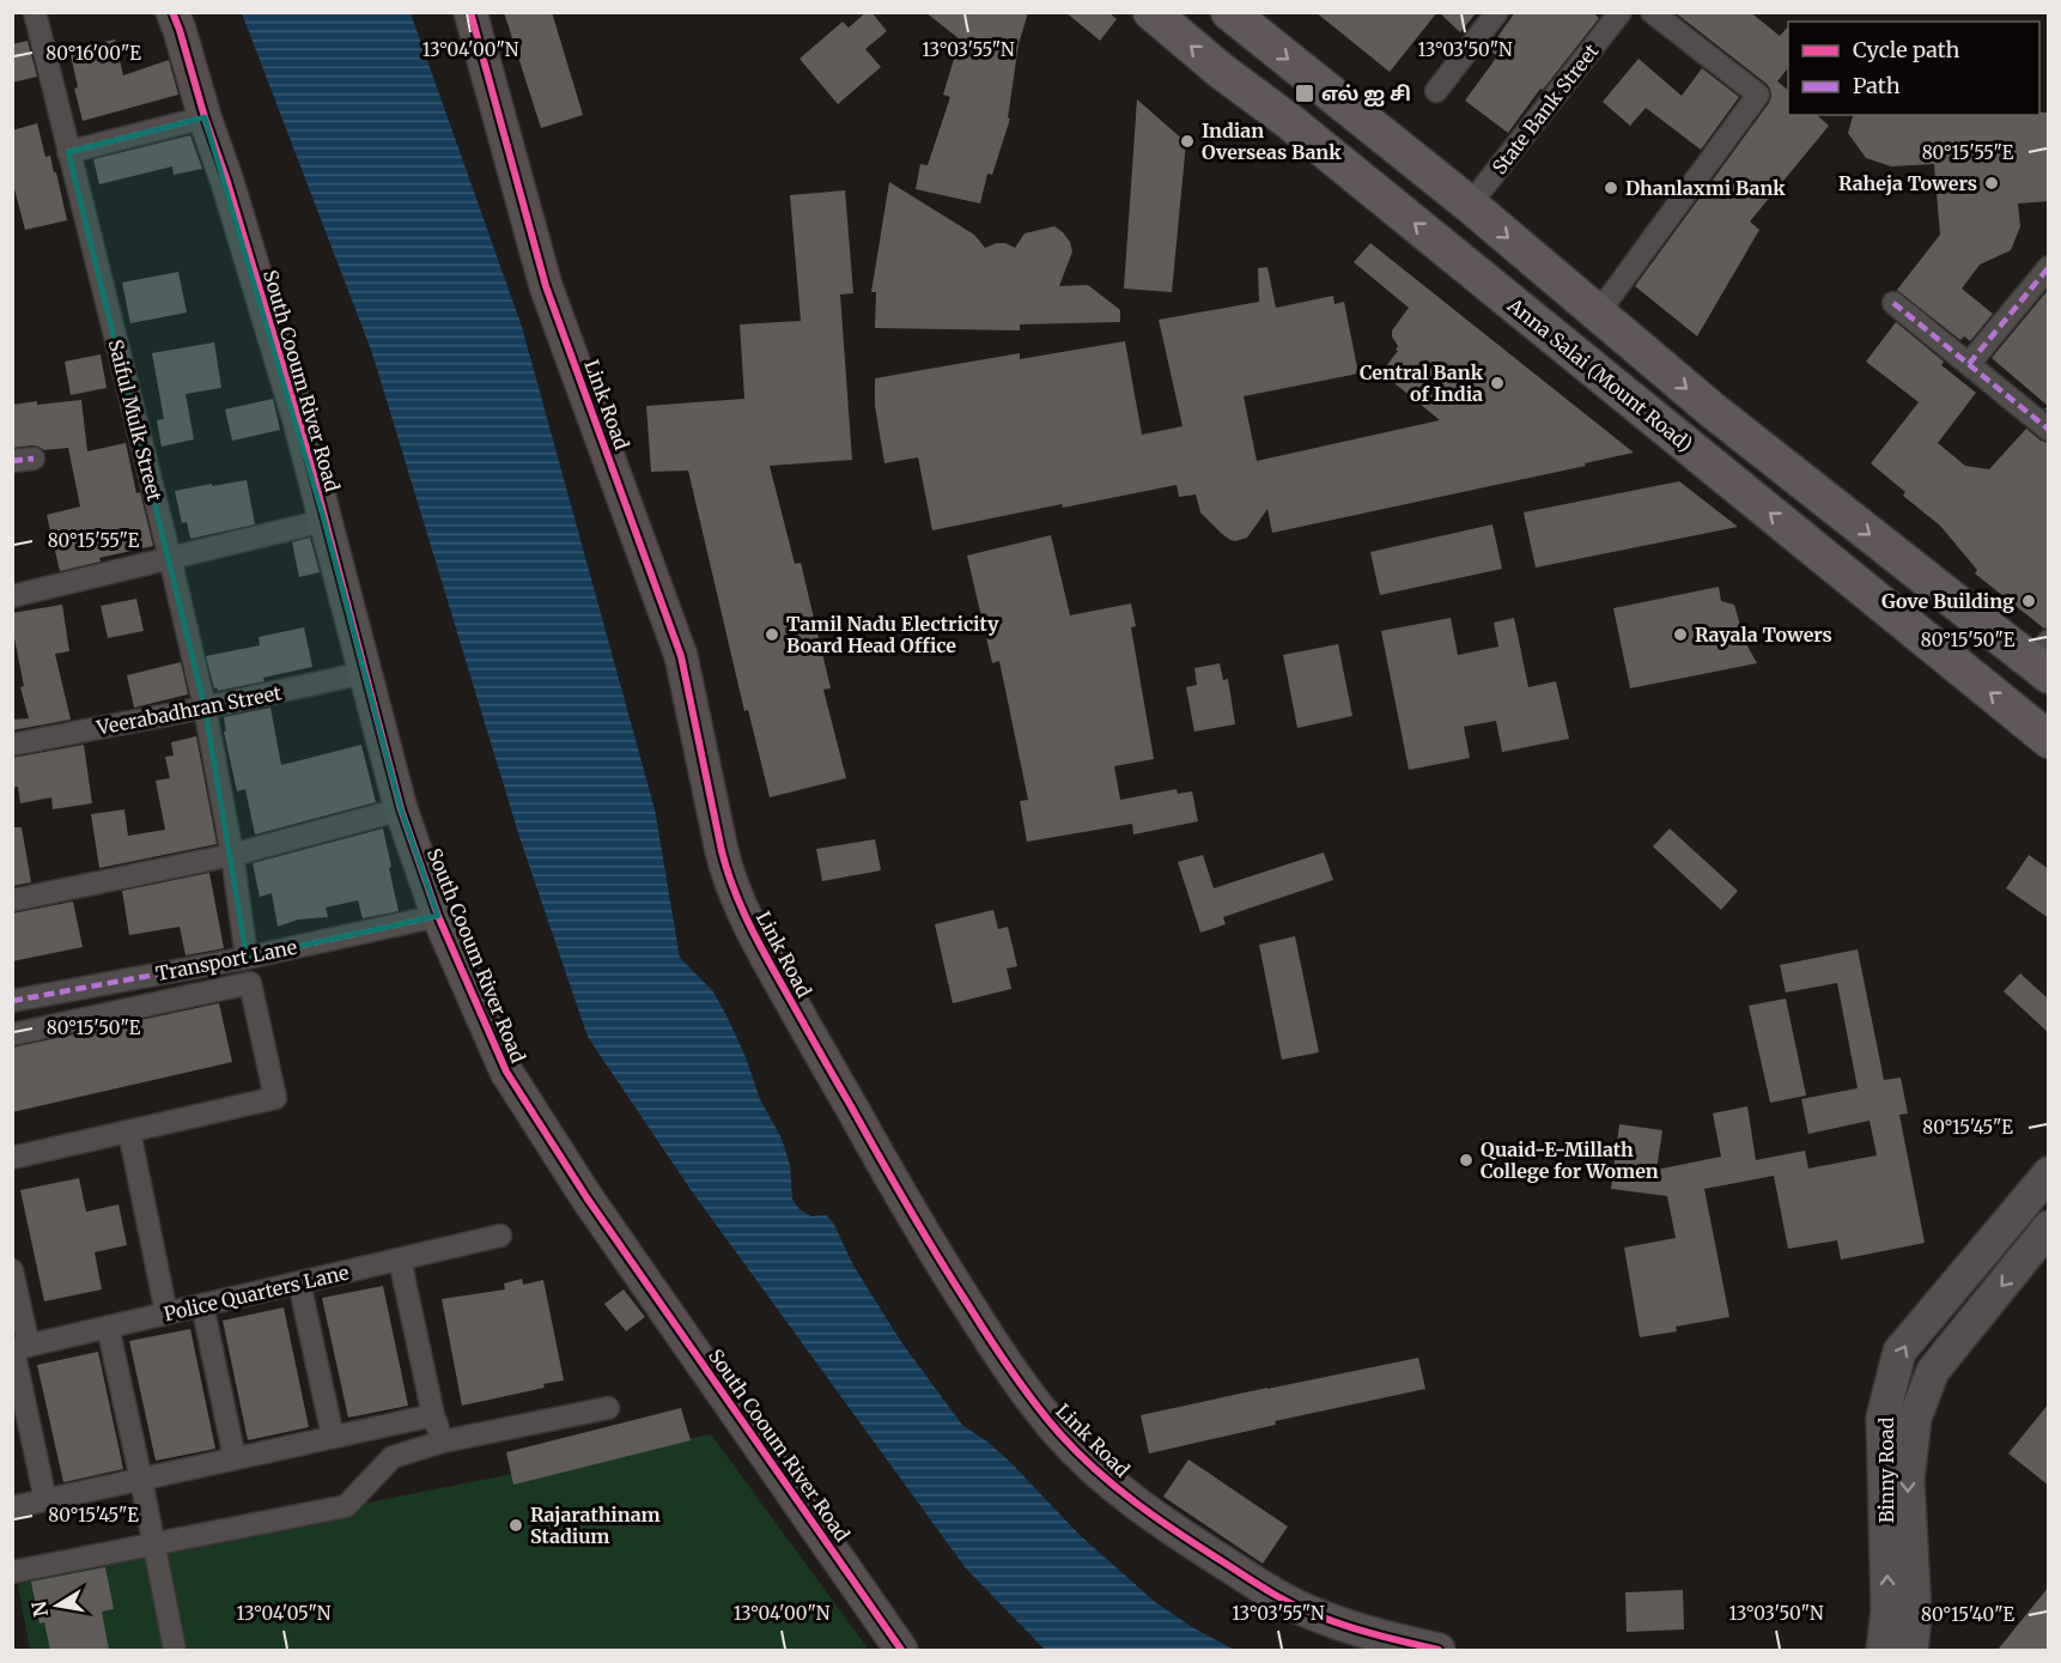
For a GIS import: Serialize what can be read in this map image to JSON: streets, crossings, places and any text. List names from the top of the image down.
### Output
{
  "streets": {
    "main road": ["Anna Salai (Mount Road)"],
    "street": [
      "State Bank Street",
      "South Cooum River Road",
      "Link Road",
      "Saiful Mulk Street",
      "Veerabadhran Street",
      "Transport Lane",
      "Police Quarters Lane",
      "Binny Road"
    ]
  },
  "crossings": [
    ["South Cooum River Road", "Veerabadhran Street"],
    ["South Cooum River Road", "Transport Lane"],
    ["Saiful Mulk Street", "Veerabadhran Street"],
    ["Saiful Mulk Street", "Transport Lane"]
  ],
  "places": {
    "transit": ["எல் ஐ சி"],
    "other": [
      "Indian Overseas Bank",
      "Raheja Towers",
      "Dhanlaxmi Bank",
      "Central Bank of India",
      "Gove Building",
      "Tamil Nadu Electricity Board Head Office",
      "Rayala Towers",
      "Quaid-E-Millath College for Women",
      "Rajarathinam Stadium"
    ]
  },
  "legend": ["Cycle path", "Path"],
  "north": "left",
  "coordinates": [
    "13°04'00\"N",
    "13°03'55\"N",
    "13°03'50\"N",
    "80°16'00\"E",
    "80°15'55\"E",
    "80°15'50\"E",
    "80°15'45\"E",
    "13°04'05\"N",
    "80°15'40\"E"
  ]
}
